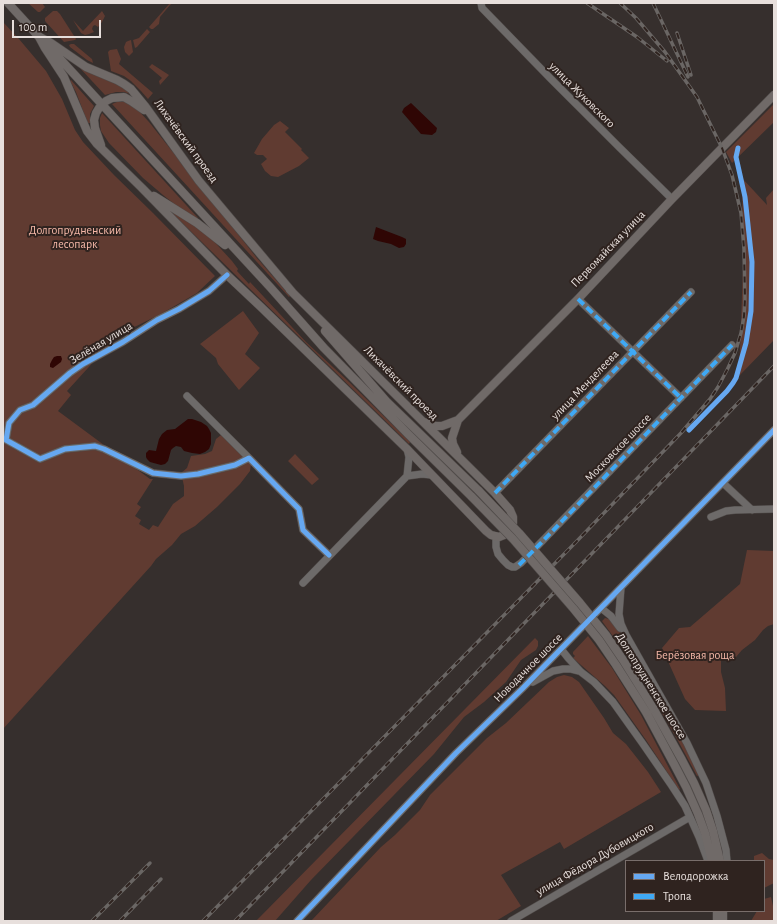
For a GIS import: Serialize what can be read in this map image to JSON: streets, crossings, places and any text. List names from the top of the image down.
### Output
{
  "streets": {
    "main road": ["Лихачёвский проезд", "Первомайская улица", "Долгопрудненское шоссе"],
    "street": [
      "улица Жуковского",
      "Зелёная улица",
      "улица Менделеева",
      "Московское шоссе",
      "Новодачное шоссе",
      "улица Фёдора Дубовицкого"
    ]
  },
  "crossings": [
    ["улица Жуковского", "Первомайская улица"],
    ["Лихачёвский проезд", "Долгопрудненское шоссе"]
  ],
  "parks": ["Долгопрудненский лесопарк", "Берёзовая роща"],
  "legend": ["Велодорожка", "Тропа"],
  "scale_bar": "100 m"
}
